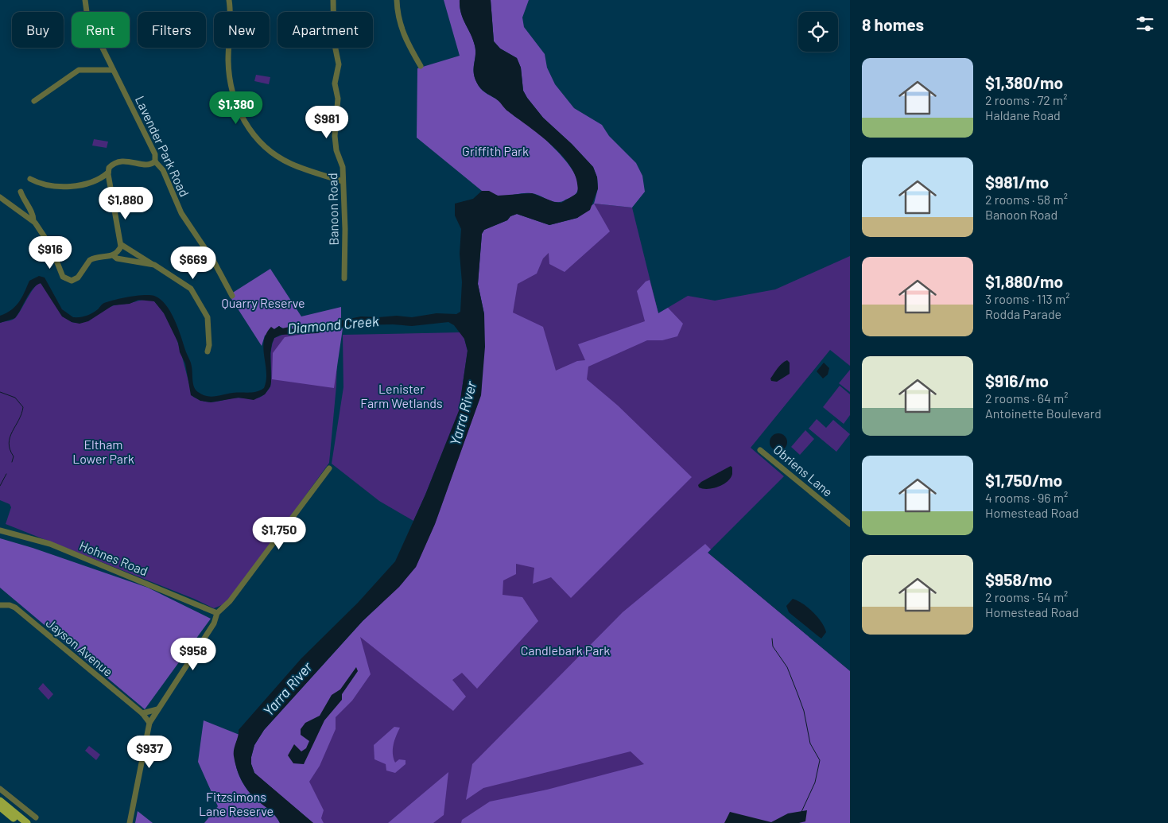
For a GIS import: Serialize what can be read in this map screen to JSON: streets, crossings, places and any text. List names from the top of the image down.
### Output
{
  "streets": {
    "street": [
      "Lavender Park Road",
      "Banoon Road",
      "Obriens Lane",
      "Hohnes Road",
      "Jayson Avenue"
    ]
  },
  "water": ["Diamond Creek", "Yarra River"],
  "parks": [
    "Griffith Park",
    "Quarry Reserve",
    "Lenister Farm Wetlands",
    "Eltham Lower Park",
    "Candlebark Park",
    "Fitzsimons Lane Reserve"
  ],
  "page": {
    "heading": "8 homes",
    "chip": [
      "Buy",
      "Rent",
      "Filters",
      "New",
      "Apartment"
    ],
    "list": [
      {
        "name": "$1,380/mo",
        "note": "2 rooms · 72 m² · Haldane Road"
      },
      {
        "name": "$981/mo",
        "note": "2 rooms · 58 m² · Banoon Road"
      },
      {
        "name": "$1,880/mo",
        "note": "3 rooms · 113 m² · Rodda Parade"
      },
      {
        "name": "$916/mo",
        "note": "2 rooms · 64 m² · Antoinette Boulevard"
      },
      {
        "name": "$1,750/mo",
        "note": "4 rooms · 96 m² · Homestead Road"
      },
      {
        "name": "$958/mo",
        "note": "2 rooms · 54 m² · Homestead Road"
      }
    ],
    "price": [
      "$1,380",
      "$981",
      "$1,880",
      "$916",
      "$669",
      "$1,750",
      "$958",
      "$937"
    ]
  }
}
